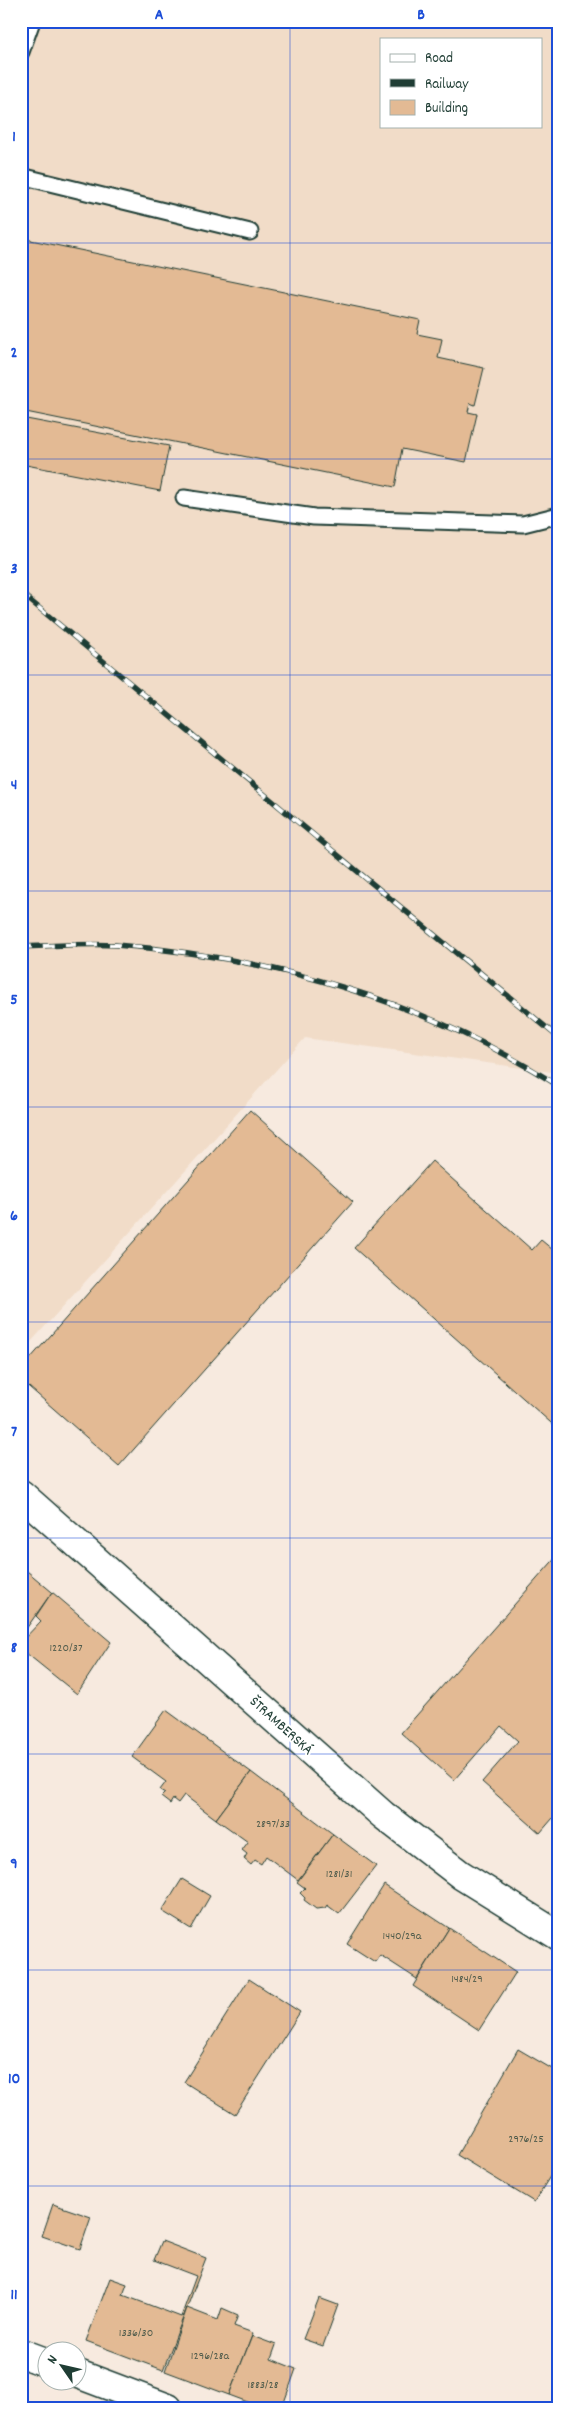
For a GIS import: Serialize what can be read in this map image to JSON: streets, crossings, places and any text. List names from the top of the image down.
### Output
{
  "streets": {
    "street": ["ŠTRAMBERSKÁ"]
  },
  "house_numbers": [
    "1220/37",
    "2897/33",
    "1281/31",
    "1440/29a",
    "1484/29",
    "2976/25",
    "1336/30",
    "1296/28a",
    "1883/28"
  ],
  "legend": ["Road", "Railway", "Building"],
  "north": "top left",
  "grid": {
    "columns": ["A", "B"],
    "rows": [
      "1",
      "2",
      "3",
      "4",
      "5",
      "6",
      "7",
      "8",
      "9",
      "10",
      "11"
    ]
  }
}
